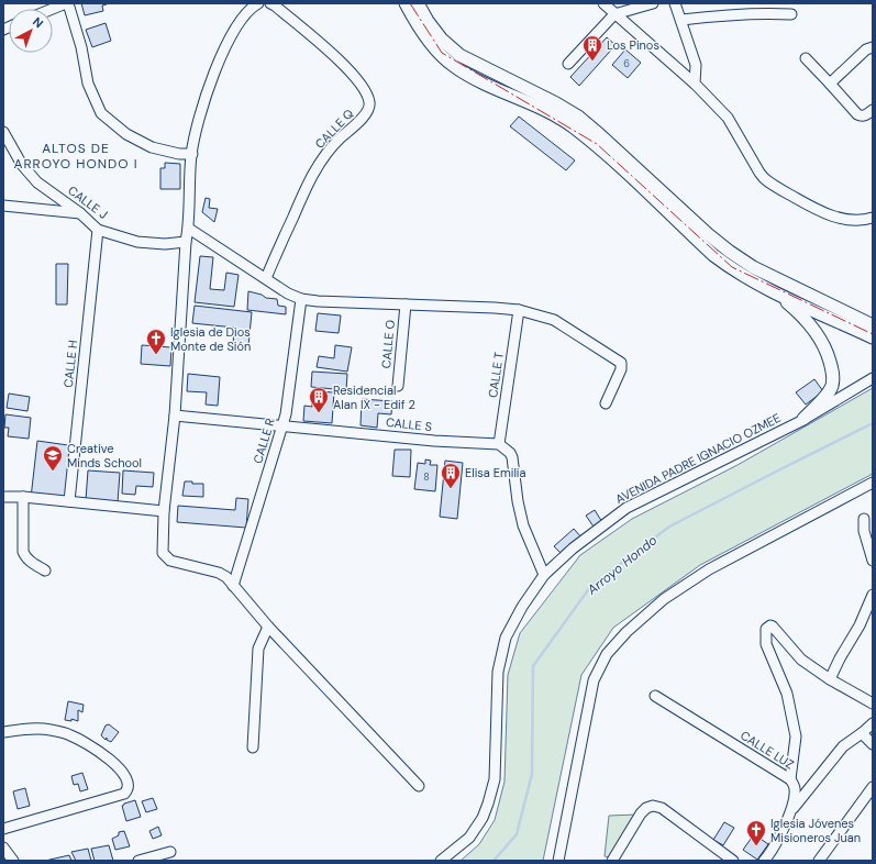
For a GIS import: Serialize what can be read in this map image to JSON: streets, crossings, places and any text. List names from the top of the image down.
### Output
{
  "streets": {
    "street": [
      "CALLE Q",
      "CALLE J",
      "CALLE O",
      "CALLE H",
      "CALLE T",
      "CALLE S",
      "CALLE R",
      "AVENIDA PADRE IGNACIO OZMEE",
      "CALLE LUZ"
    ]
  },
  "crossings": [
    ["CALLE J", "CALLE H"],
    ["CALLE T", "CALLE S"],
    ["CALLE S", "CALLE R"]
  ],
  "districts": ["ALTOS DE ARROYO HONDO I"],
  "water": ["Arroyo Hondo"],
  "places": {
    "building": ["Los Pinos", "Residencial Alan IX - Edif 2", "Elisa Emilia"],
    "church": ["Iglesia de Dios Monte de Sión", "Iglesia Jóvenes Misioneros Juan"],
    "school or university": ["Creative Minds School"]
  },
  "house_numbers": ["6", "8"],
  "north": "top right"
}
